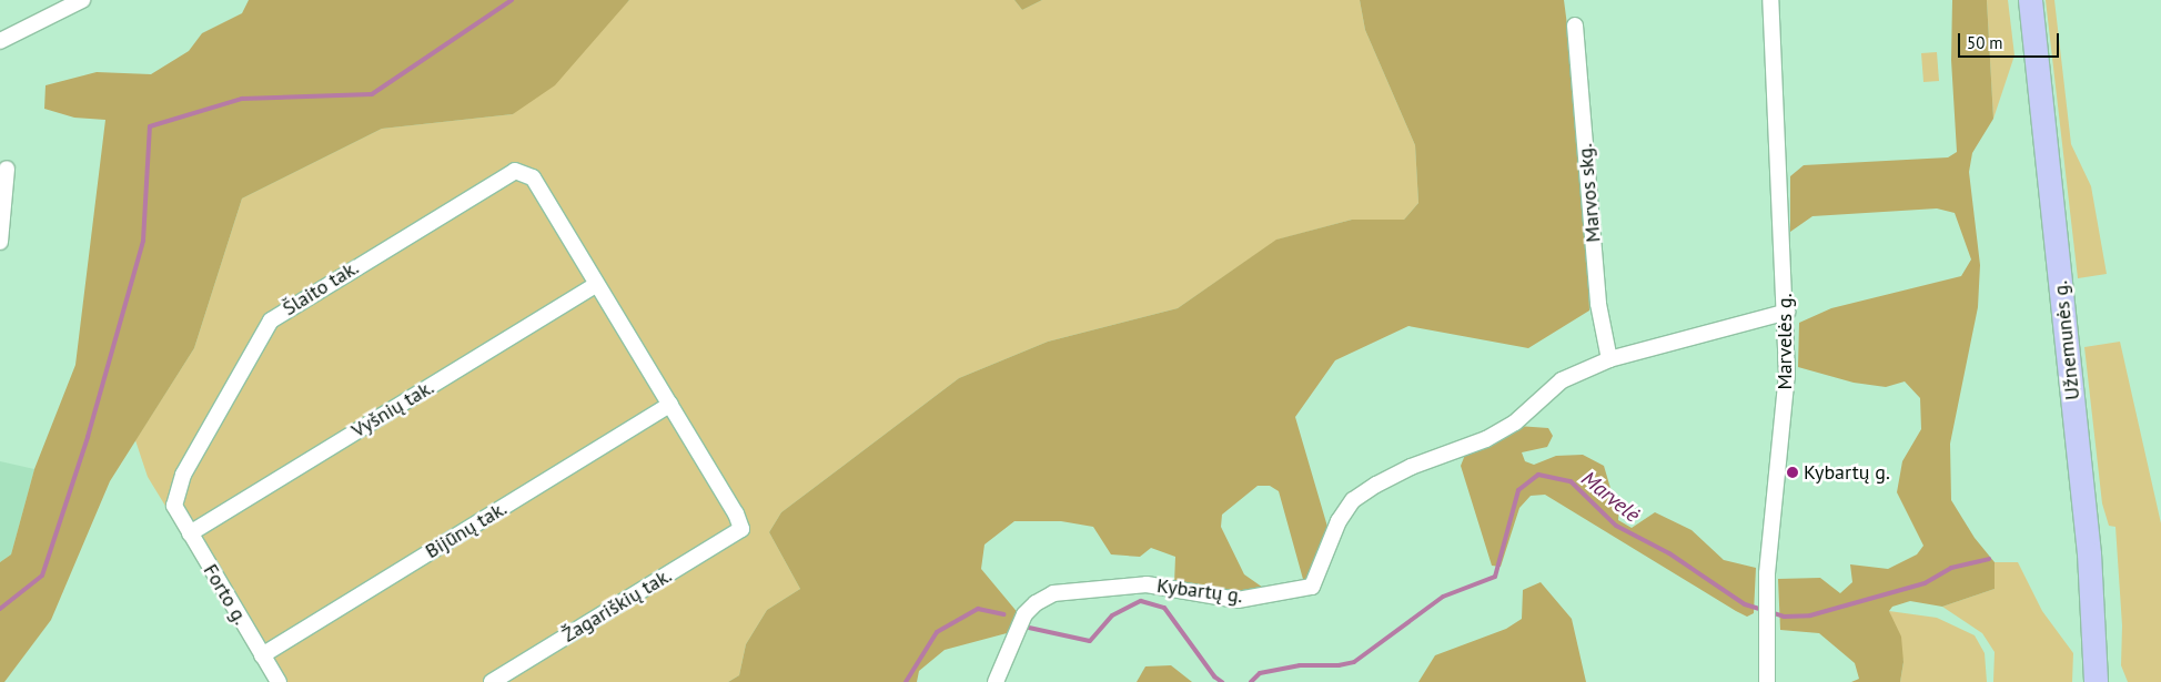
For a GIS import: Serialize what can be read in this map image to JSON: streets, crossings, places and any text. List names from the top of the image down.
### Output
{
  "streets": {
    "main road": ["Užnemunės g."],
    "street": [
      "Marvos skg.",
      "Šlaito tak.",
      "Marvelės g.",
      "Vyšnių tak.",
      "Bijūnų tak.",
      "Kybartų g.",
      "Forto g.",
      "Žagariškių tak."
    ]
  },
  "crossings": [
    ["Marvos skg.", "Kybartų g."],
    ["Šlaito tak.", "Vyšnių tak."],
    ["Šlaito tak.", "Forto g."],
    ["Marvelės g.", "Kybartų g."],
    ["Vyšnių tak.", "Forto g."],
    ["Bijūnų tak.", "Forto g."],
    ["Bijūnų tak.", "Žagariškių tak."]
  ],
  "water": ["Marvelė"],
  "places": ["Kybartų g."],
  "scale_bar": "50 m"
}
